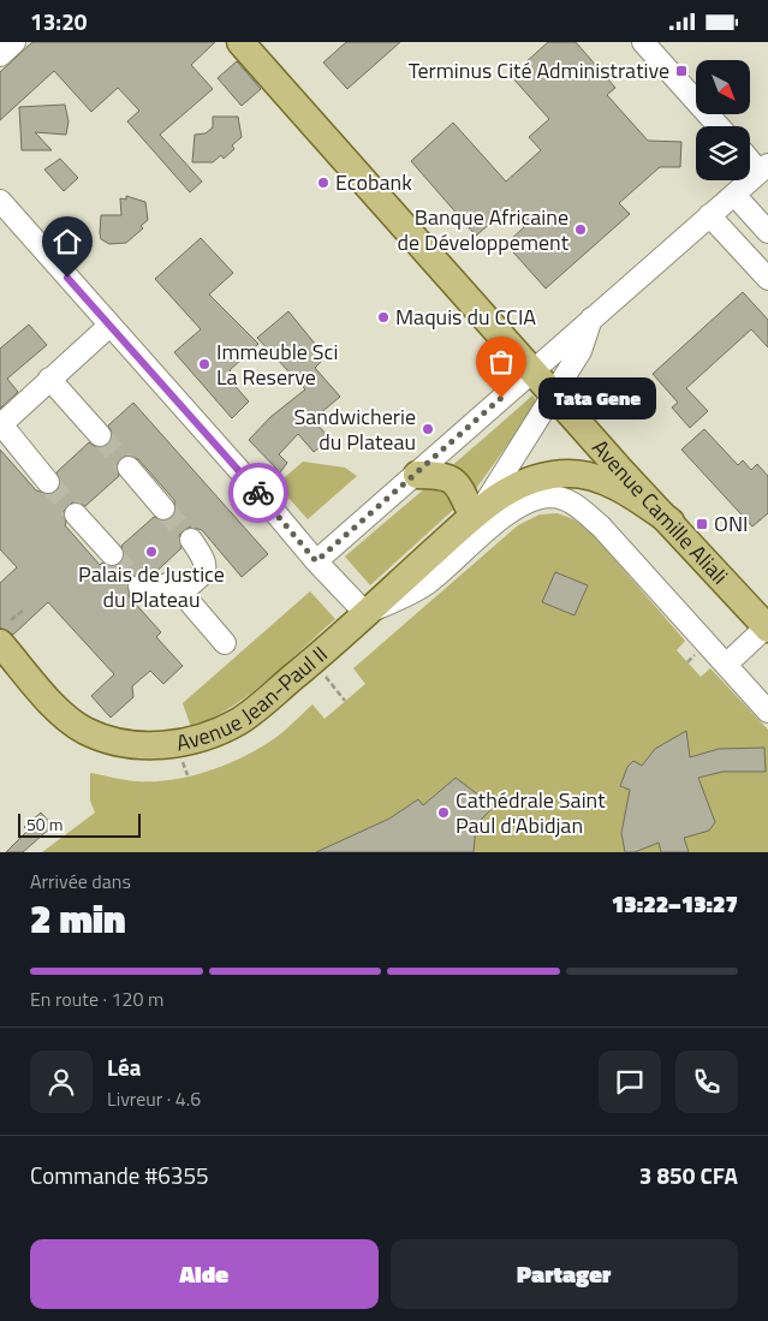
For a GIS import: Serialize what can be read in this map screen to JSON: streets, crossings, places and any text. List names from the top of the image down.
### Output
{
  "streets": {
    "main road": ["Avenue Camille Aliali", "Avenue Jean-Paul II"]
  },
  "crossings": [
    ["Avenue Camille Aliali", "Avenue Jean-Paul II"]
  ],
  "places": {
    "transit": ["Terminus Cité Administrative", "ONI"],
    "other": [
      "Ecobank",
      "Banque Africaine de Développement",
      "Maquis du CCIA",
      "Immeuble Sci La Reserve",
      "Tata Gene",
      "Sandwicherie du Plateau",
      "Palais de Justice du Plateau",
      "Cathédrale Saint Paul d'Abidjan"
    ]
  },
  "scale_bar": "50 m",
  "north": "bottom right",
  "page": {
    "status": "13:20",
    "bubble": "Tata Gene",
    "scale": "50 m",
    "heading": ["2 min", "Arrivée dans", "13:22–13:27"],
    "panel": [
      "Léa",
      "Livreur · 4.6",
      "Commande #6355",
      "3 850 CFA"
    ],
    "bar": "En route · 120 m",
    "buttons": ["Aide", "Partager"]
  }
}
